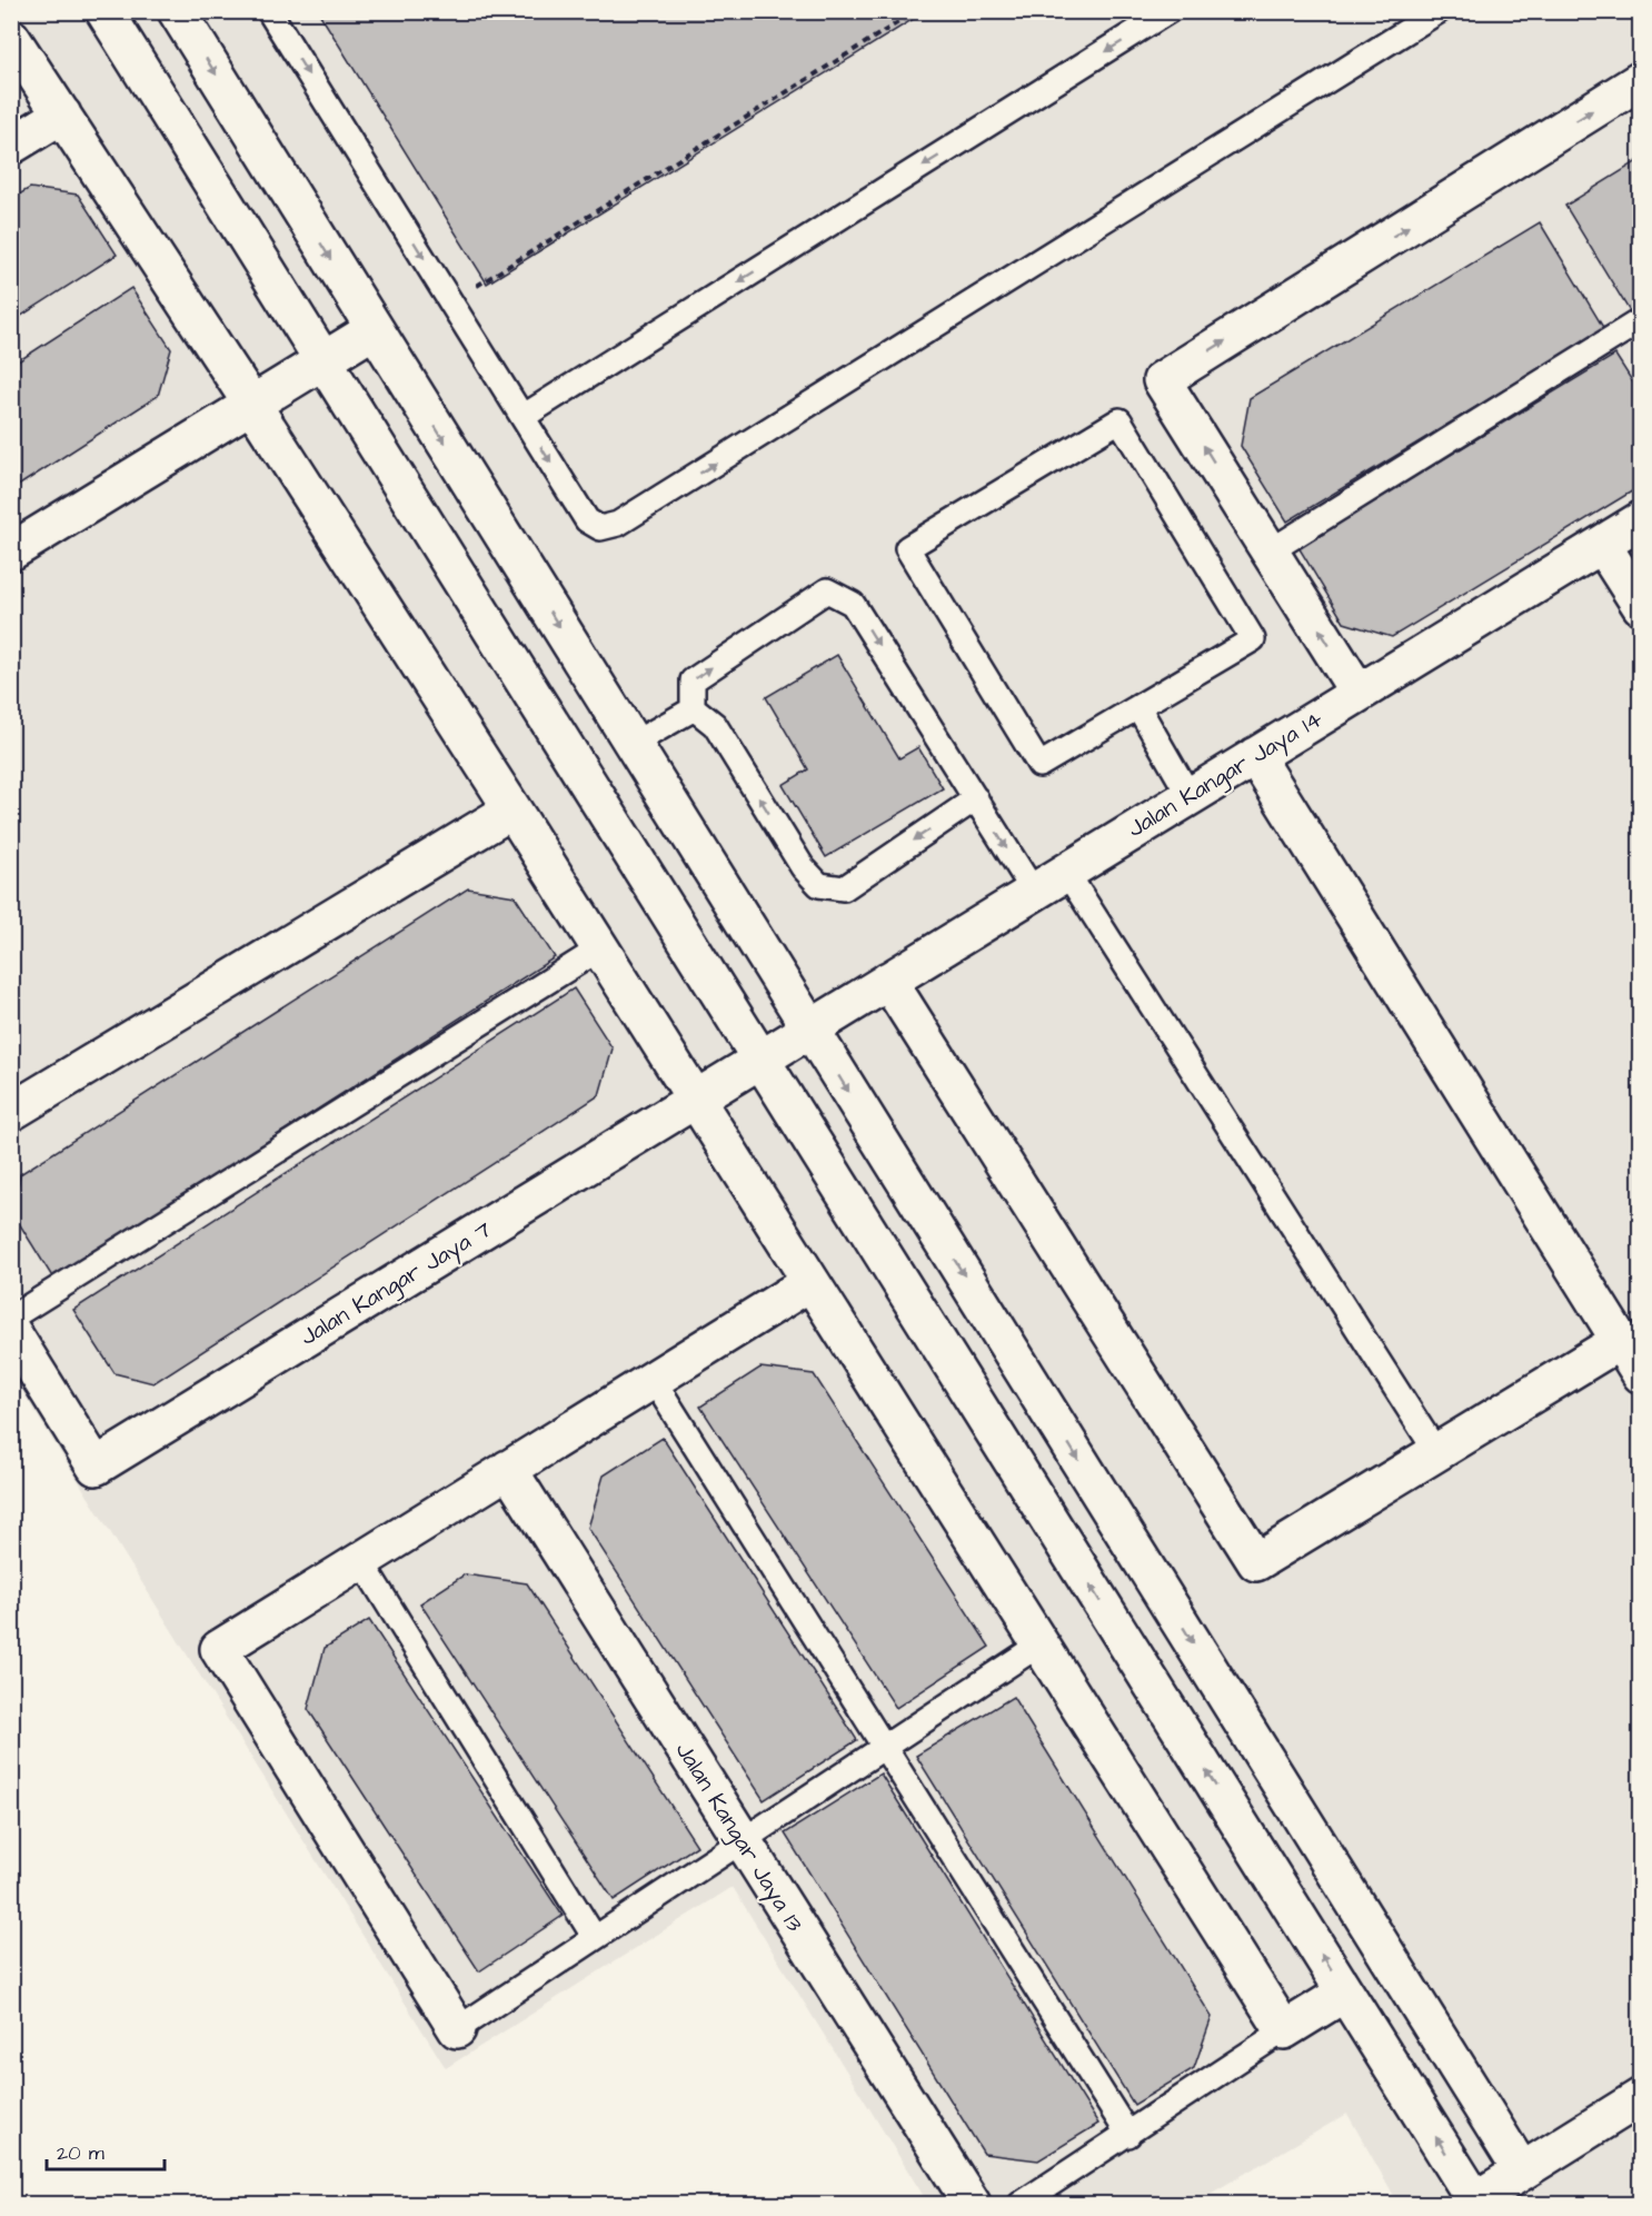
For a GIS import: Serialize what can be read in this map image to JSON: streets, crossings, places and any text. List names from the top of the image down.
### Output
{
  "streets": {
    "street": ["Jalan Kangar Jaya 14", "Jalan Kangar Jaya 7", "Jalan Kangar Jaya 13"]
  },
  "crossings": [
    ["Jalan Kangar Jaya 14", "Jalan Kangar Jaya 7"]
  ],
  "scale_bar": "20 m"
}
